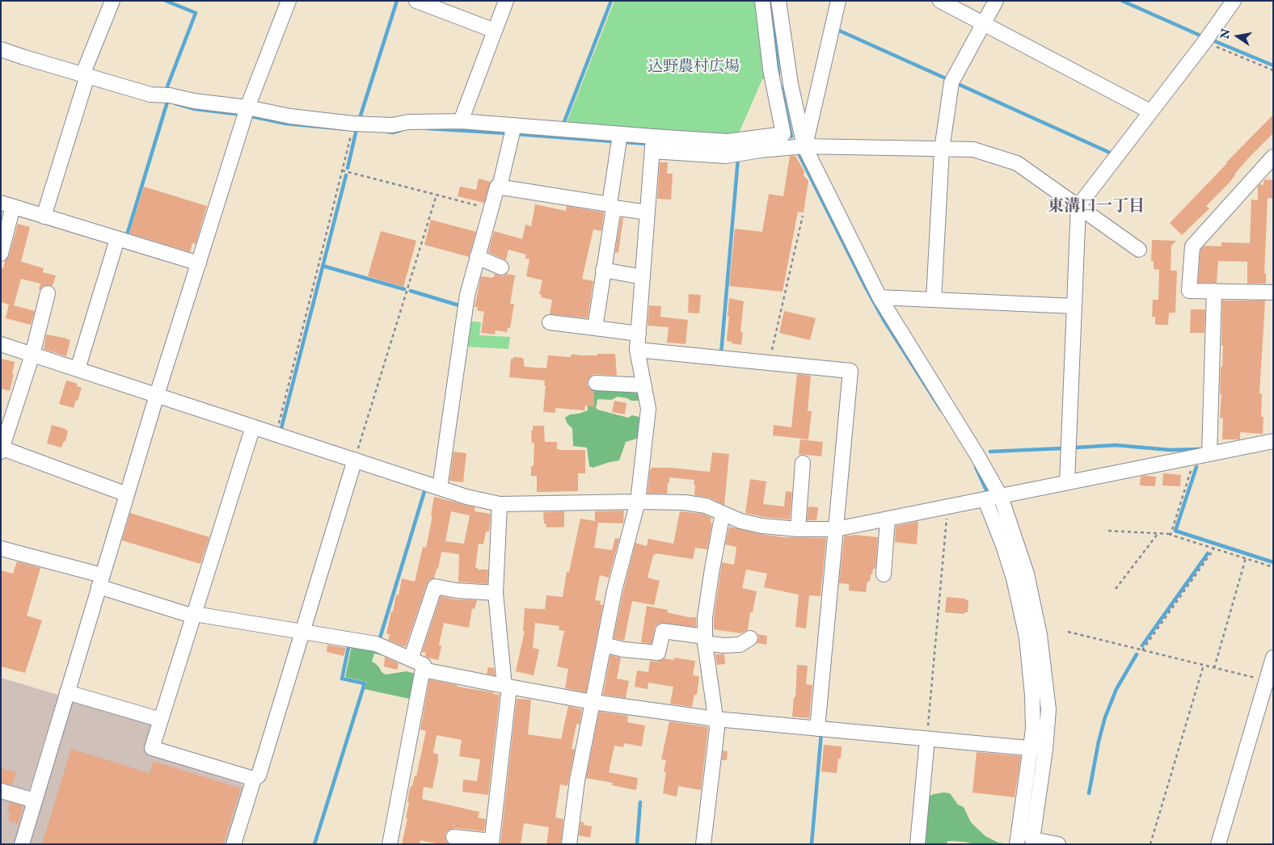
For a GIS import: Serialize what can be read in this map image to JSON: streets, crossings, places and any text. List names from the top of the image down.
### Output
{
  "districts": ["東溝口一丁目"],
  "parks": ["込野農村広場"],
  "north": "left"
}
